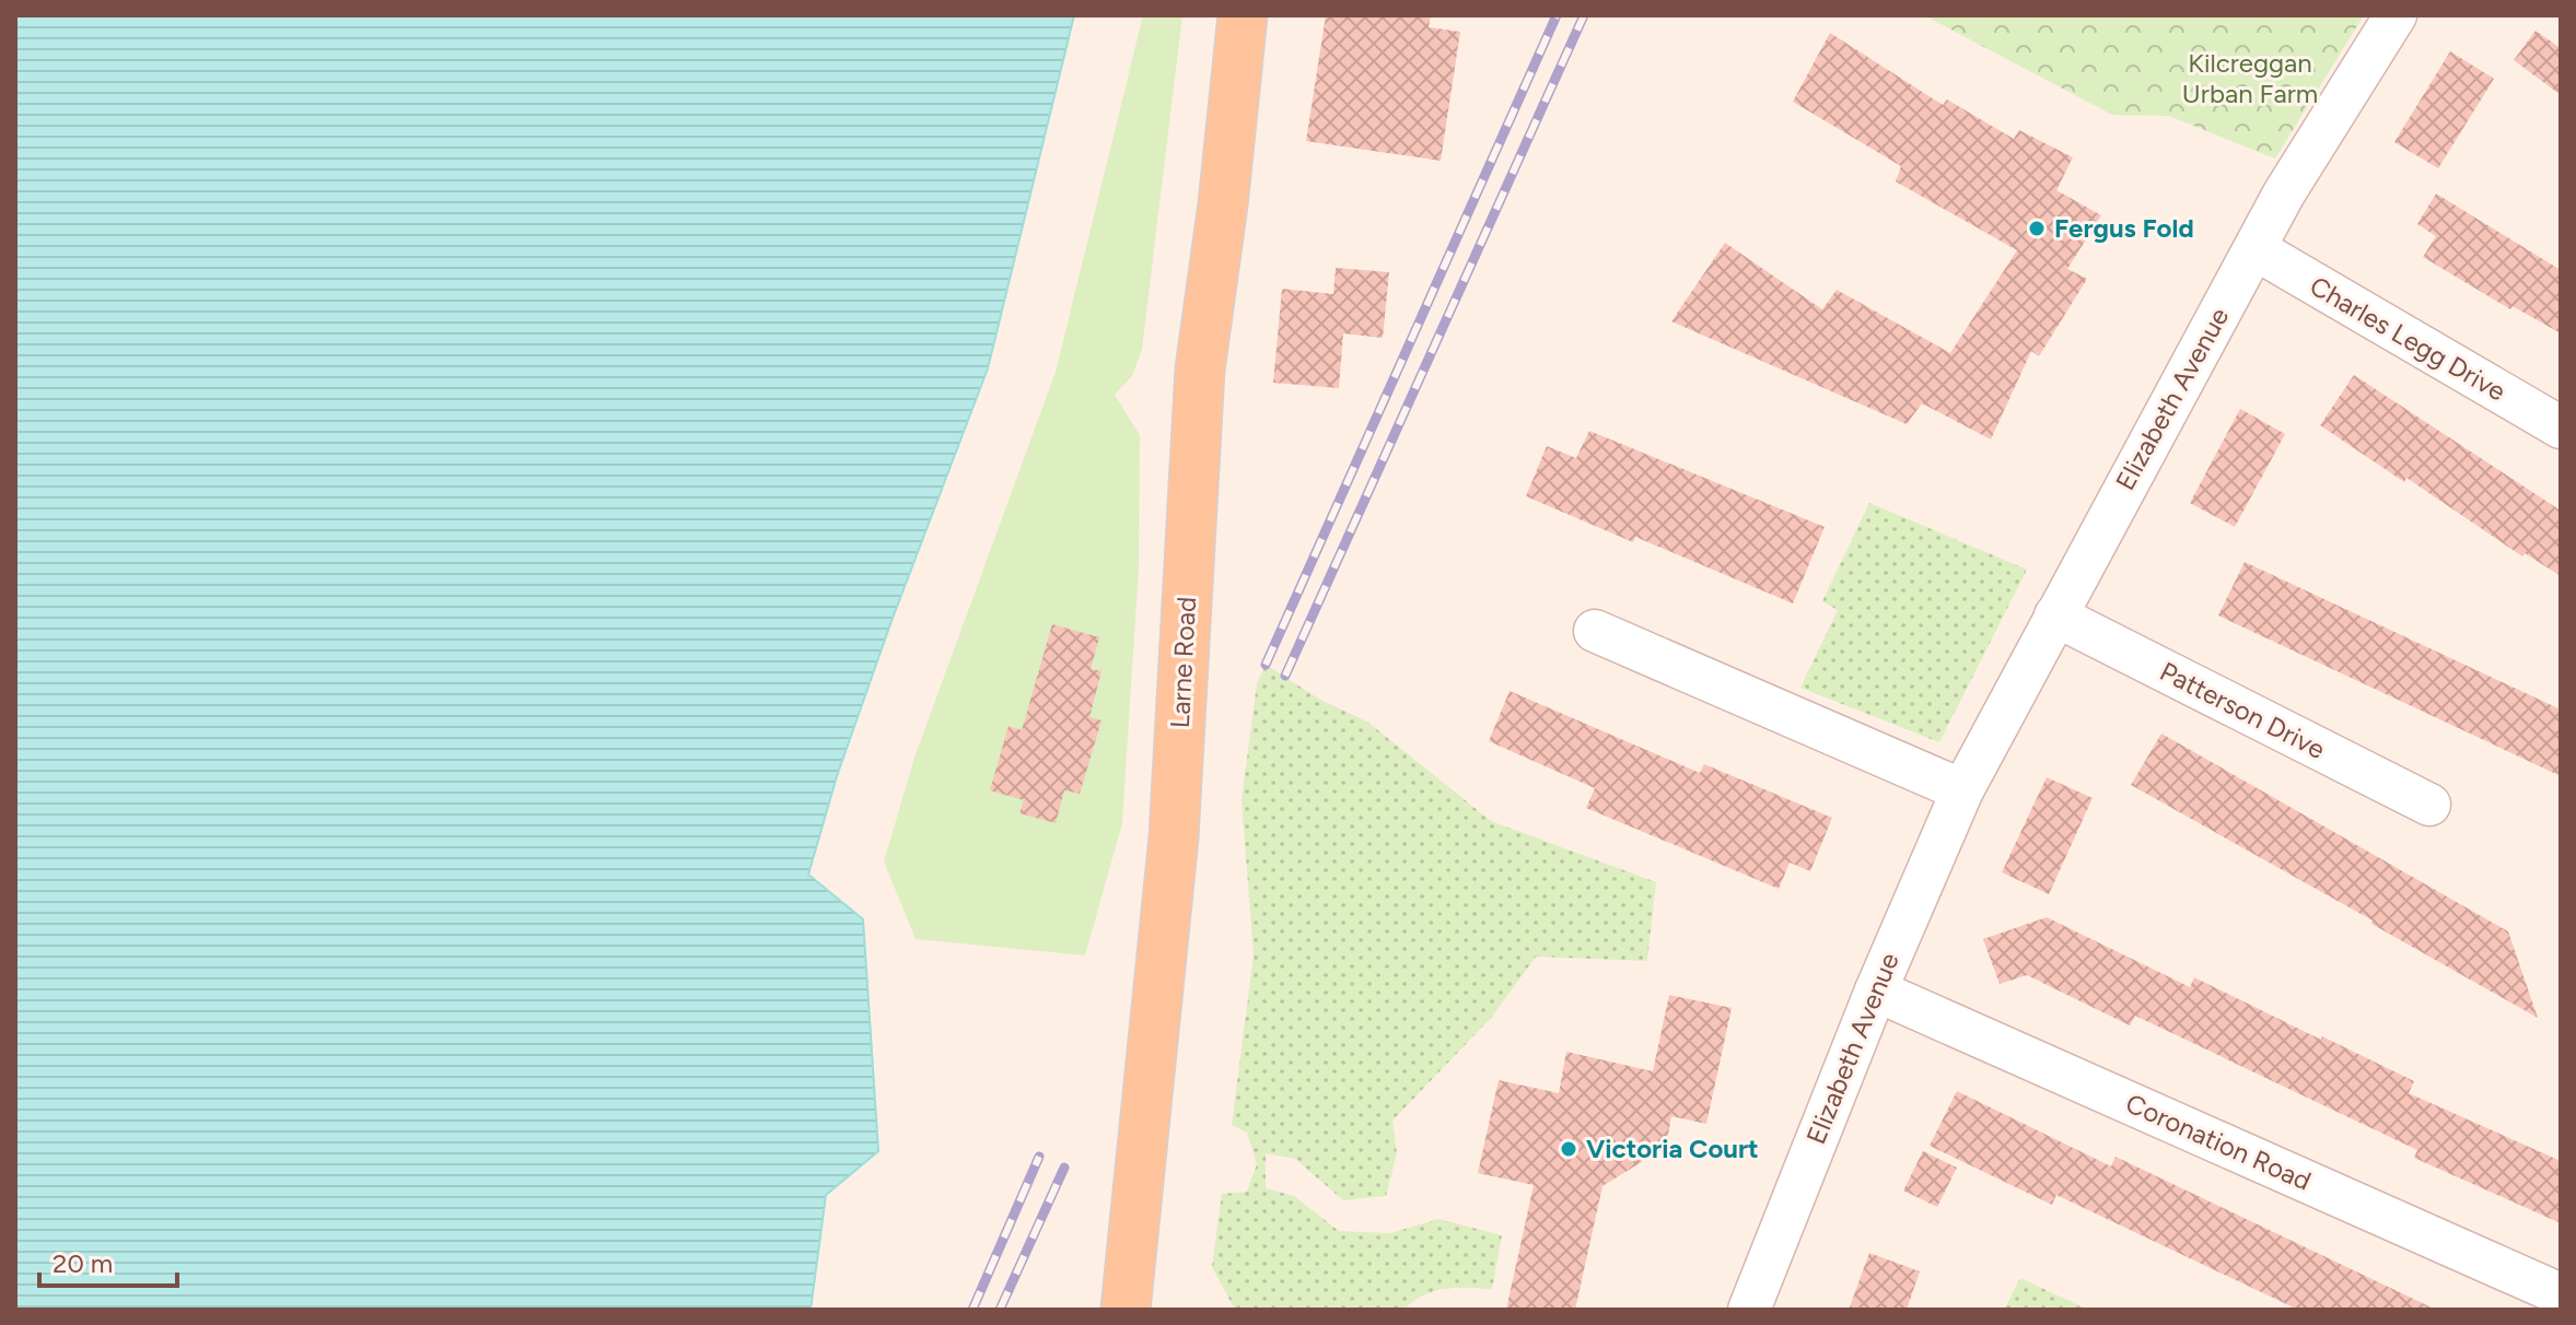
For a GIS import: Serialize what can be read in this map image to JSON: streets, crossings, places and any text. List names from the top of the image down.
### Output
{
  "streets": {
    "main road": ["Larne Road"],
    "street": [
      "Charles Legg Drive",
      "Elizabeth Avenue",
      "Patterson Drive",
      "Coronation Road"
    ]
  },
  "crossings": [
    ["Charles Legg Drive", "Elizabeth Avenue"],
    ["Elizabeth Avenue", "Patterson Drive"],
    ["Elizabeth Avenue", "Coronation Road"]
  ],
  "parks": ["Kilcreggan Urban Farm"],
  "places": ["Fergus Fold", "Victoria Court"],
  "scale_bar": "20 m"
}
